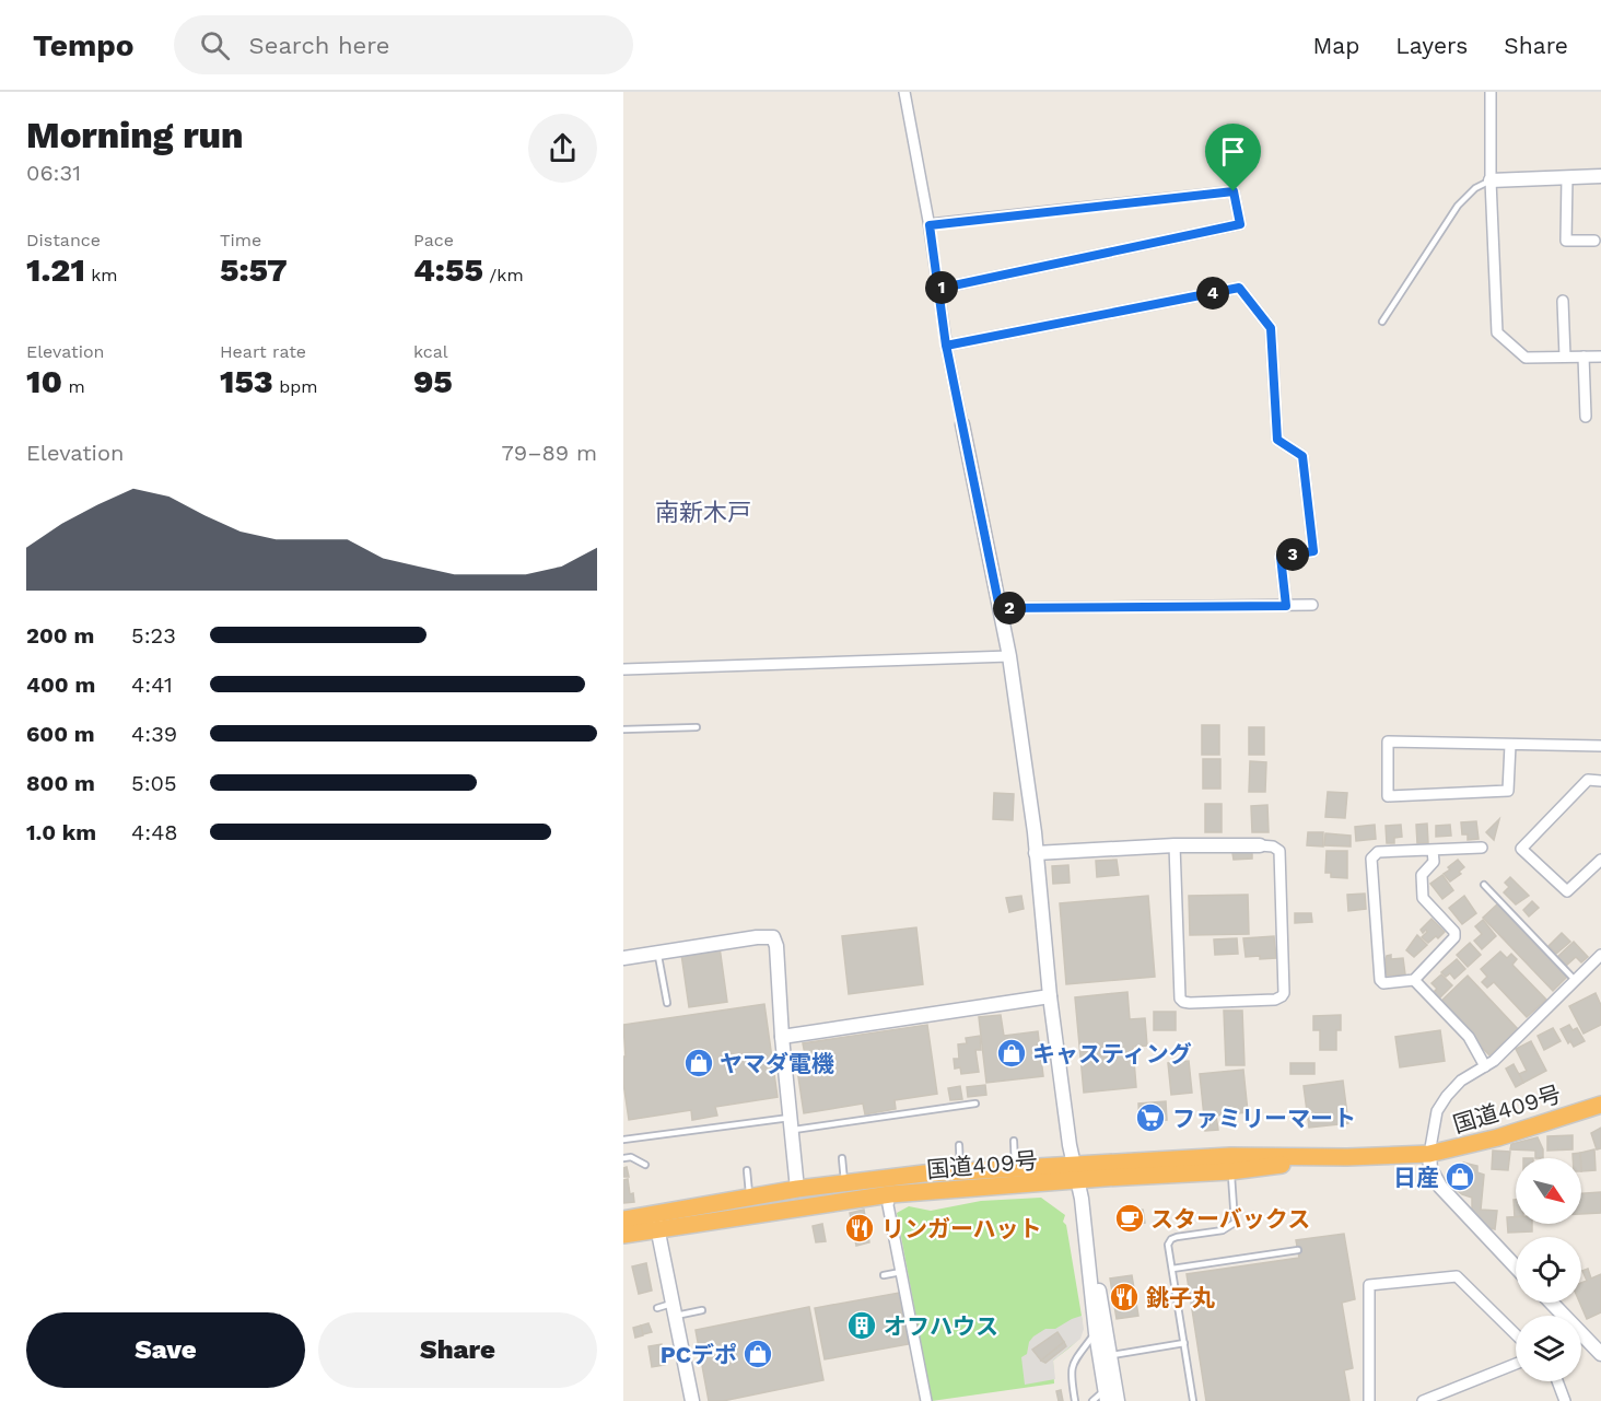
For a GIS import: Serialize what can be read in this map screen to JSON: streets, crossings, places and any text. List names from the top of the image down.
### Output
{
  "streets": {
    "highway": ["国道409号"]
  },
  "districts": ["南新木戸"],
  "places": {
    "shop": [
      "キャスティング",
      "ヤマダ電機",
      "日産",
      "PCデポ"
    ],
    "supermarket": ["ファミリーマート"],
    "cafe": ["スターバックス"],
    "restaurant": ["リンガーハット", "銚子丸"],
    "building": ["オフハウス"]
  },
  "north": "bottom right",
  "page": {
    "header": "Tempo",
    "search": "Search here",
    "nav": ["Map", "Layers", "Share"],
    "heading": ["Morning run", "06:31"],
    "stats": [
      ["Distance", "1.21 km"],
      ["Time", "5:57"],
      ["Pace", "4:55 /km"],
      ["Elevation", "10 m"],
      ["Heart rate", "153 bpm"],
      ["kcal", "95"]
    ],
    "pins": [
      "1",
      "4",
      "3",
      "2"
    ],
    "chart": ["Elevation", "79–89 m"],
    "list": [
      {
        "name": "200 m",
        "note": "5:23"
      },
      {
        "name": "400 m",
        "note": "4:41"
      },
      {
        "name": "600 m",
        "note": "4:39"
      },
      {
        "name": "800 m",
        "note": "5:05"
      },
      {
        "name": "1.0 km",
        "note": "4:48"
      }
    ],
    "buttons": ["Save", "Share"]
  }
}
